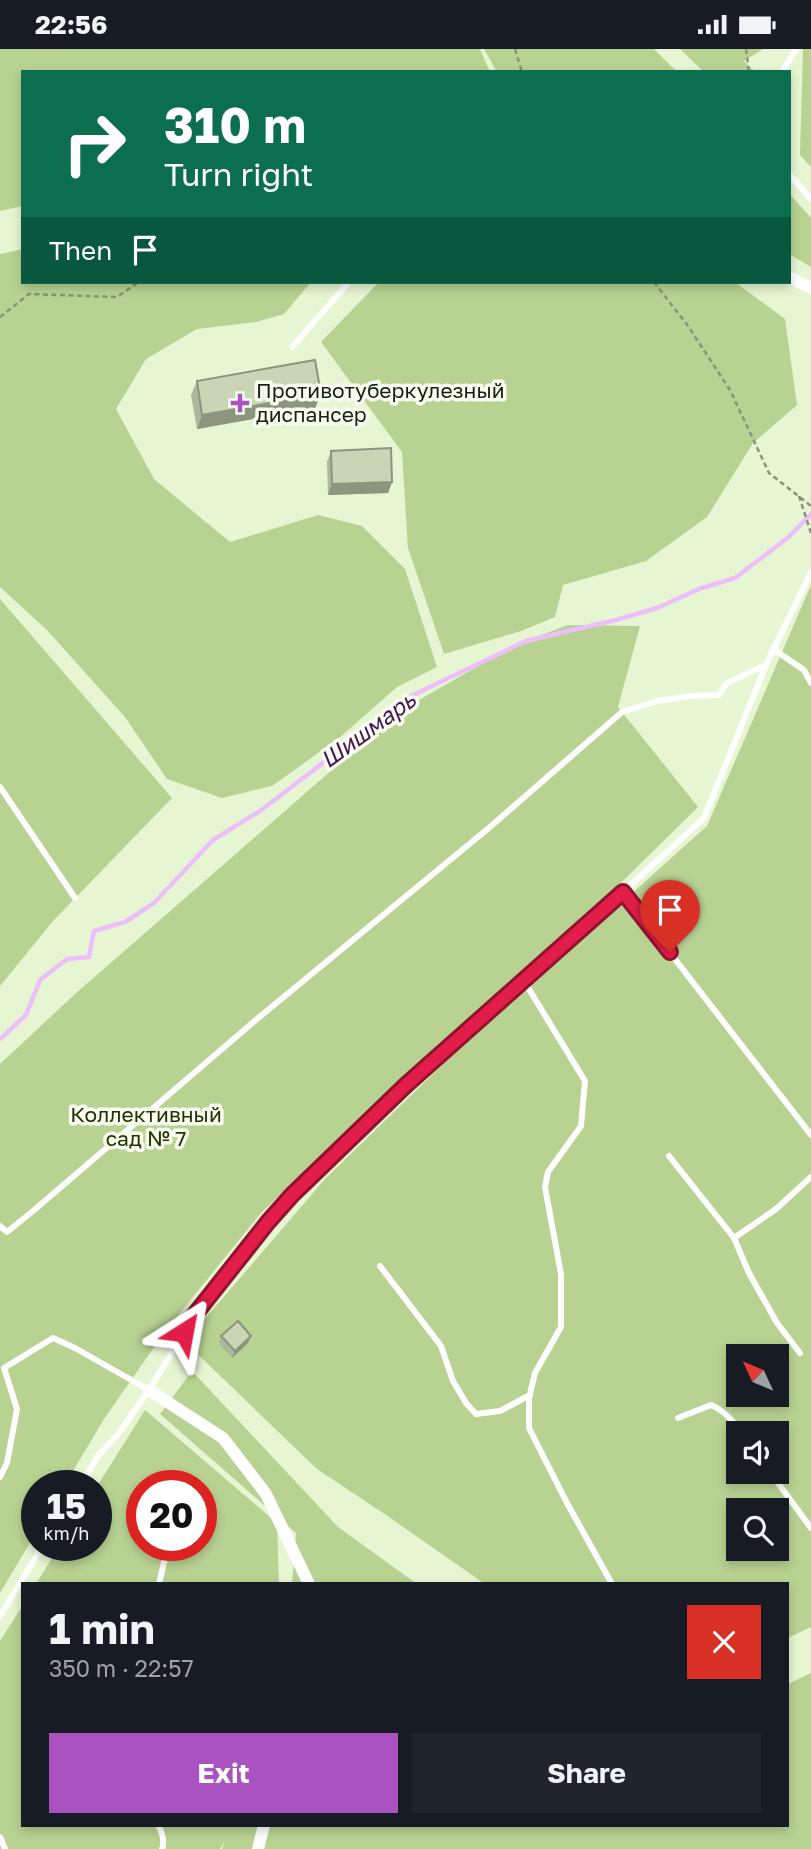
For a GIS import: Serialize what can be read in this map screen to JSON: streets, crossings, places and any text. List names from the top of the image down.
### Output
{
  "water": ["Шишмарь"],
  "parks": ["Коллективный сад № 7"],
  "places": {
    "health": ["Противотуберкулезный диспансер"]
  },
  "north": "top left",
  "page": {
    "status": "22:56",
    "turn": ["310 m", "Turn right"],
    "then": "Then",
    "speed": "15 km/h",
    "limit": "20",
    "heading": ["1 min", "350 m · 22:57"],
    "buttons": ["Exit", "Share"]
  }
}
